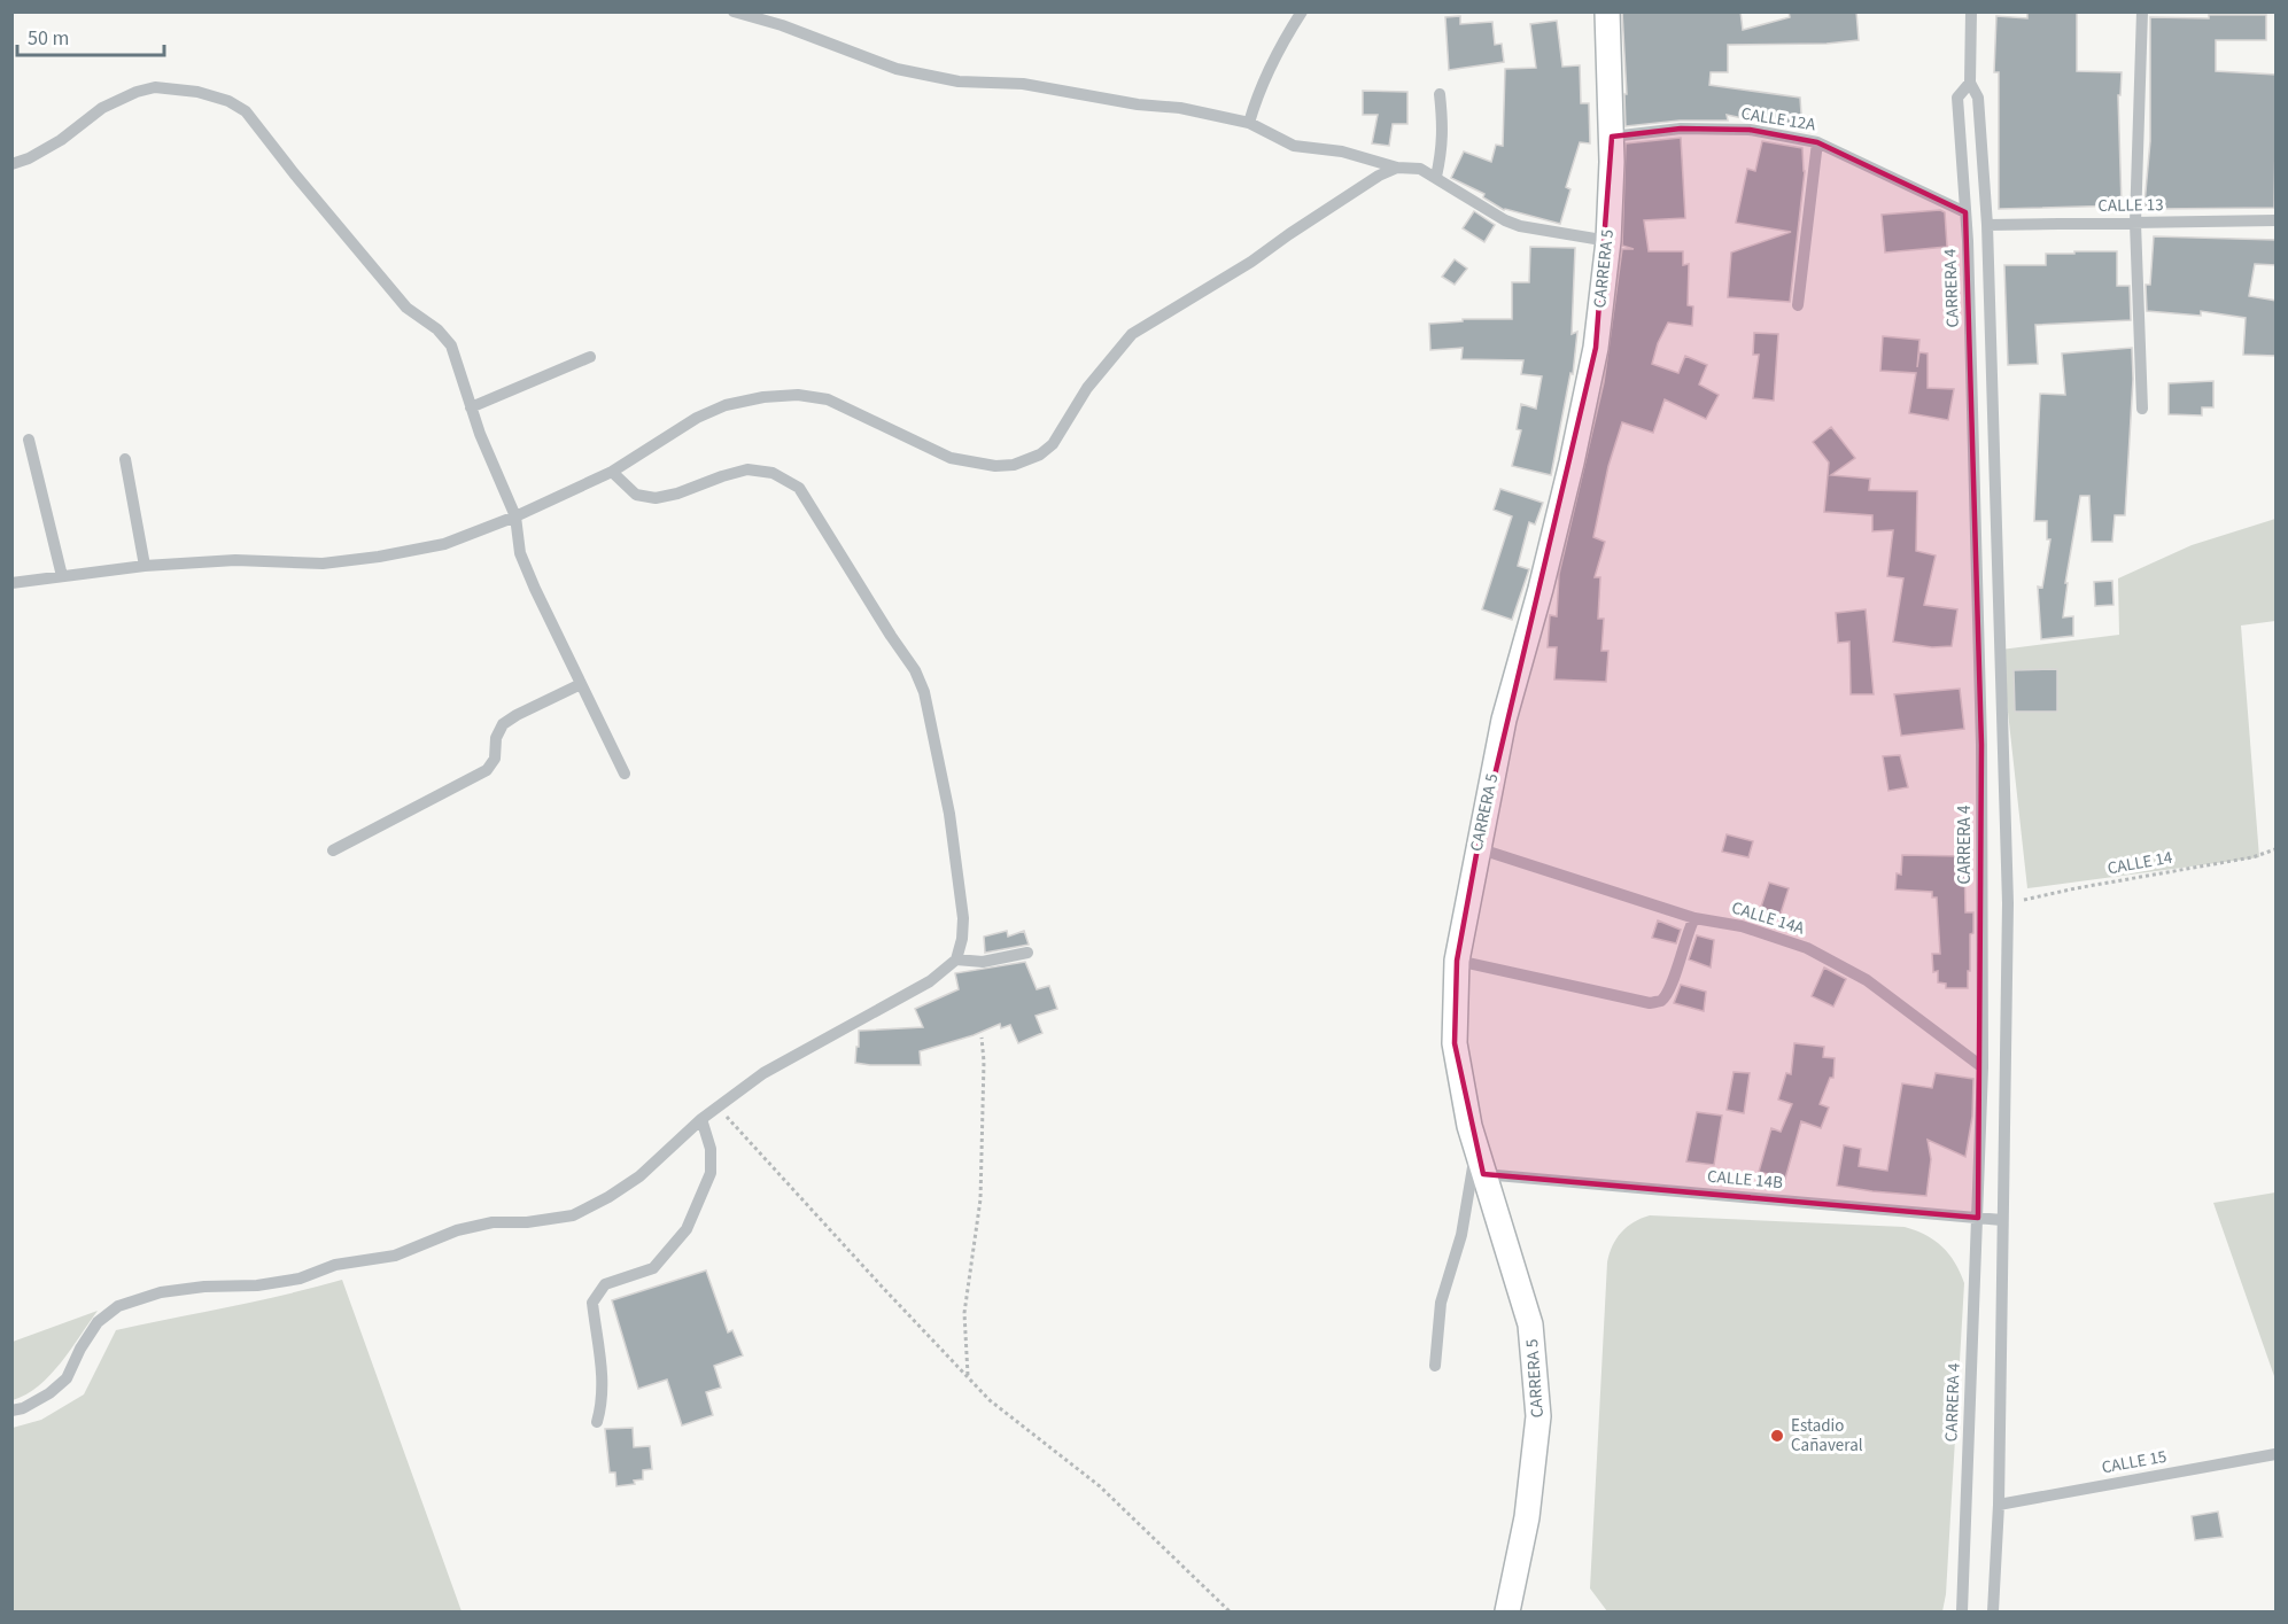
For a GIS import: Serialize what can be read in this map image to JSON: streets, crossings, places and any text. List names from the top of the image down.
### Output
{
  "streets": {
    "main road": ["CARRERA 5"],
    "street": [
      "CALLE 12A",
      "CALLE 13",
      "CARRERA 4",
      "CALLE 14A",
      "CALLE 14B",
      "CALLE 15"
    ],
    "path": ["CALLE 14"]
  },
  "crossings": [
    ["CALLE 12A", "CARRERA 5"],
    ["CALLE 12A", "CARRERA 4"],
    ["CALLE 13", "CARRERA 4"],
    ["CARRERA 5", "CALLE 14A"],
    ["CARRERA 5", "CALLE 14B"],
    ["CARRERA 4", "CALLE 14"],
    ["CARRERA 4", "CALLE 14A"],
    ["CARRERA 4", "CALLE 14B"],
    ["CARRERA 4", "CALLE 15"]
  ],
  "places": ["Estadio Cañaveral"],
  "scale_bar": "50 m"
}
